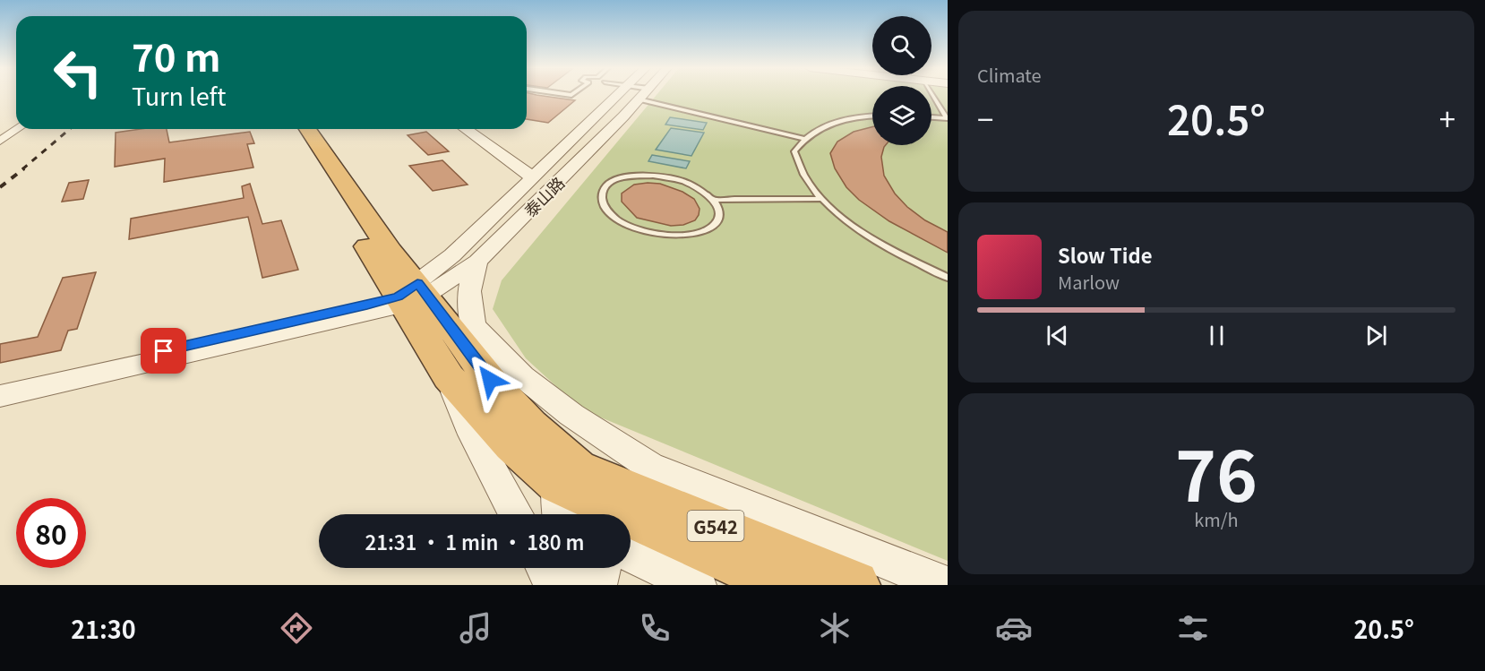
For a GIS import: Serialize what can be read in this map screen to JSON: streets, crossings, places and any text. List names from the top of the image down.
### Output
{
  "streets": {
    "highway": ["G542"],
    "street": ["泰山路"]
  },
  "crossings": [
    ["泰山路", "G542"]
  ],
  "page": {
    "tile": [
      "Climate",
      ["76", "km/h"]
    ],
    "turn": ["70 m", "Turn left"],
    "heat": ["−", "20.5°", "+"],
    "song": ["Slow Tide", "Marlow"],
    "limit": "80",
    "trip": "21:31 · 1 min · 180 m",
    "tabs": ["21:30", "20.5°"]
  }
}
